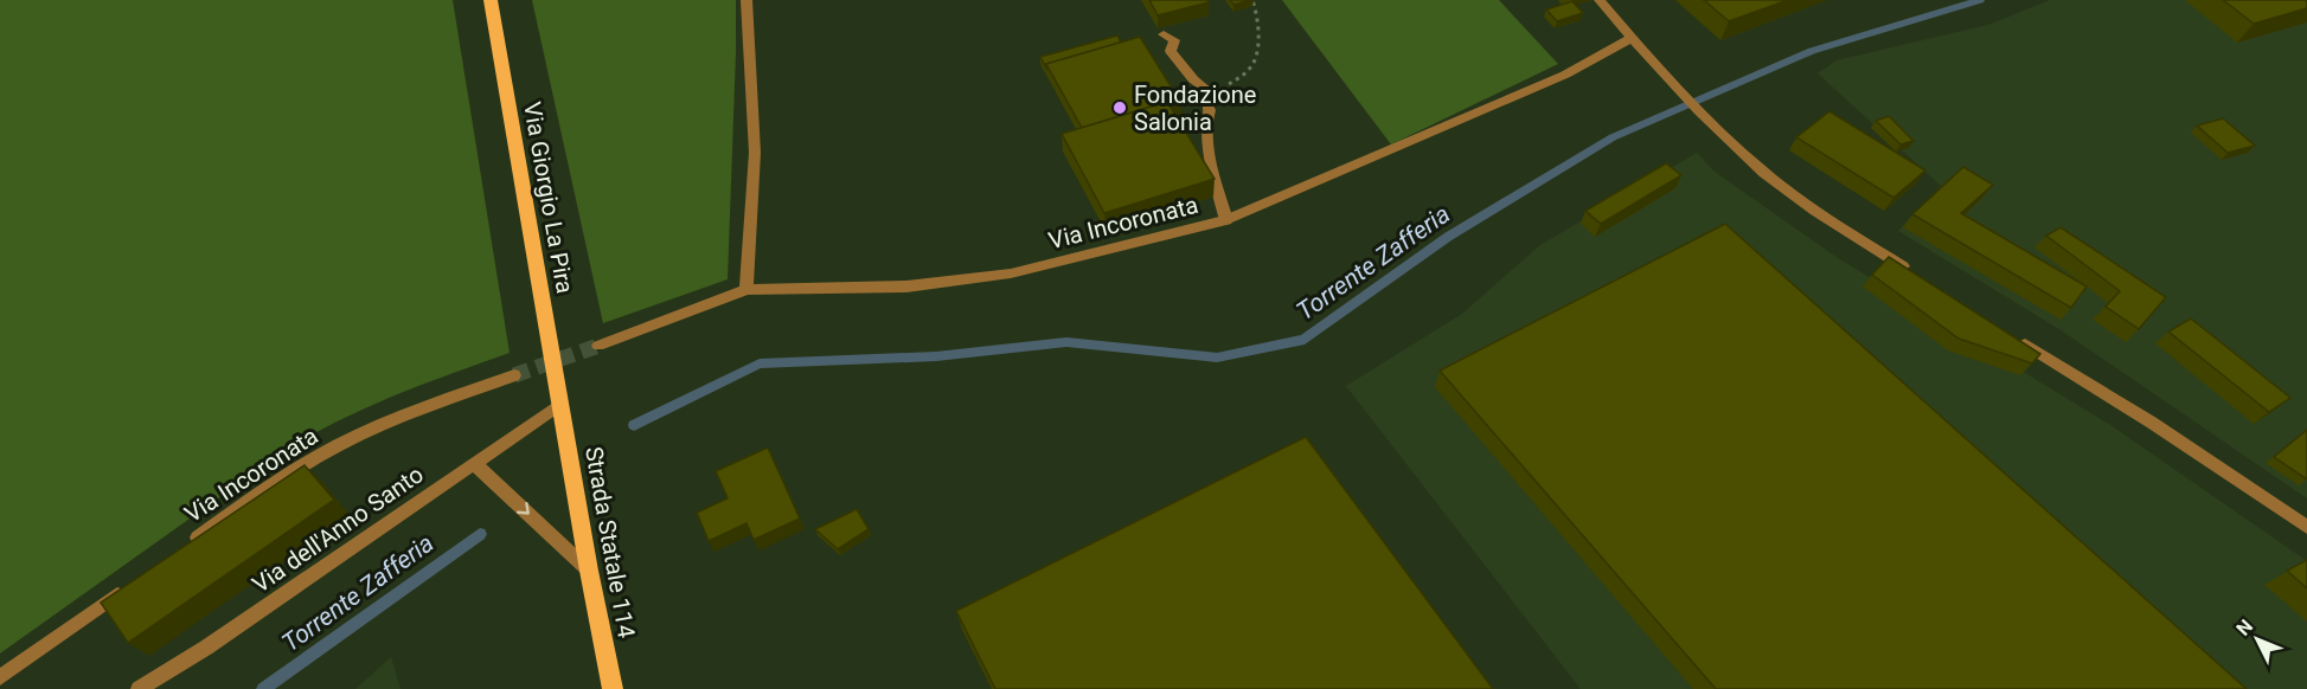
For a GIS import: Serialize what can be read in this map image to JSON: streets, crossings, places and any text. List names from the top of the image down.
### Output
{
  "streets": {
    "main road": ["Via Giorgio La Pira", "Strada Statale 114"],
    "street": ["Via Incoronata", "Via dell'Anno Santo"]
  },
  "crossings": [
    ["Via Giorgio La Pira", "Via dell'Anno Santo"],
    ["Via Giorgio La Pira", "Strada Statale 114"],
    ["Via dell'Anno Santo", "Strada Statale 114"]
  ],
  "water": ["Torrente Zafferia"],
  "places": ["Fondazione Salonia"],
  "north": "top left"
}
